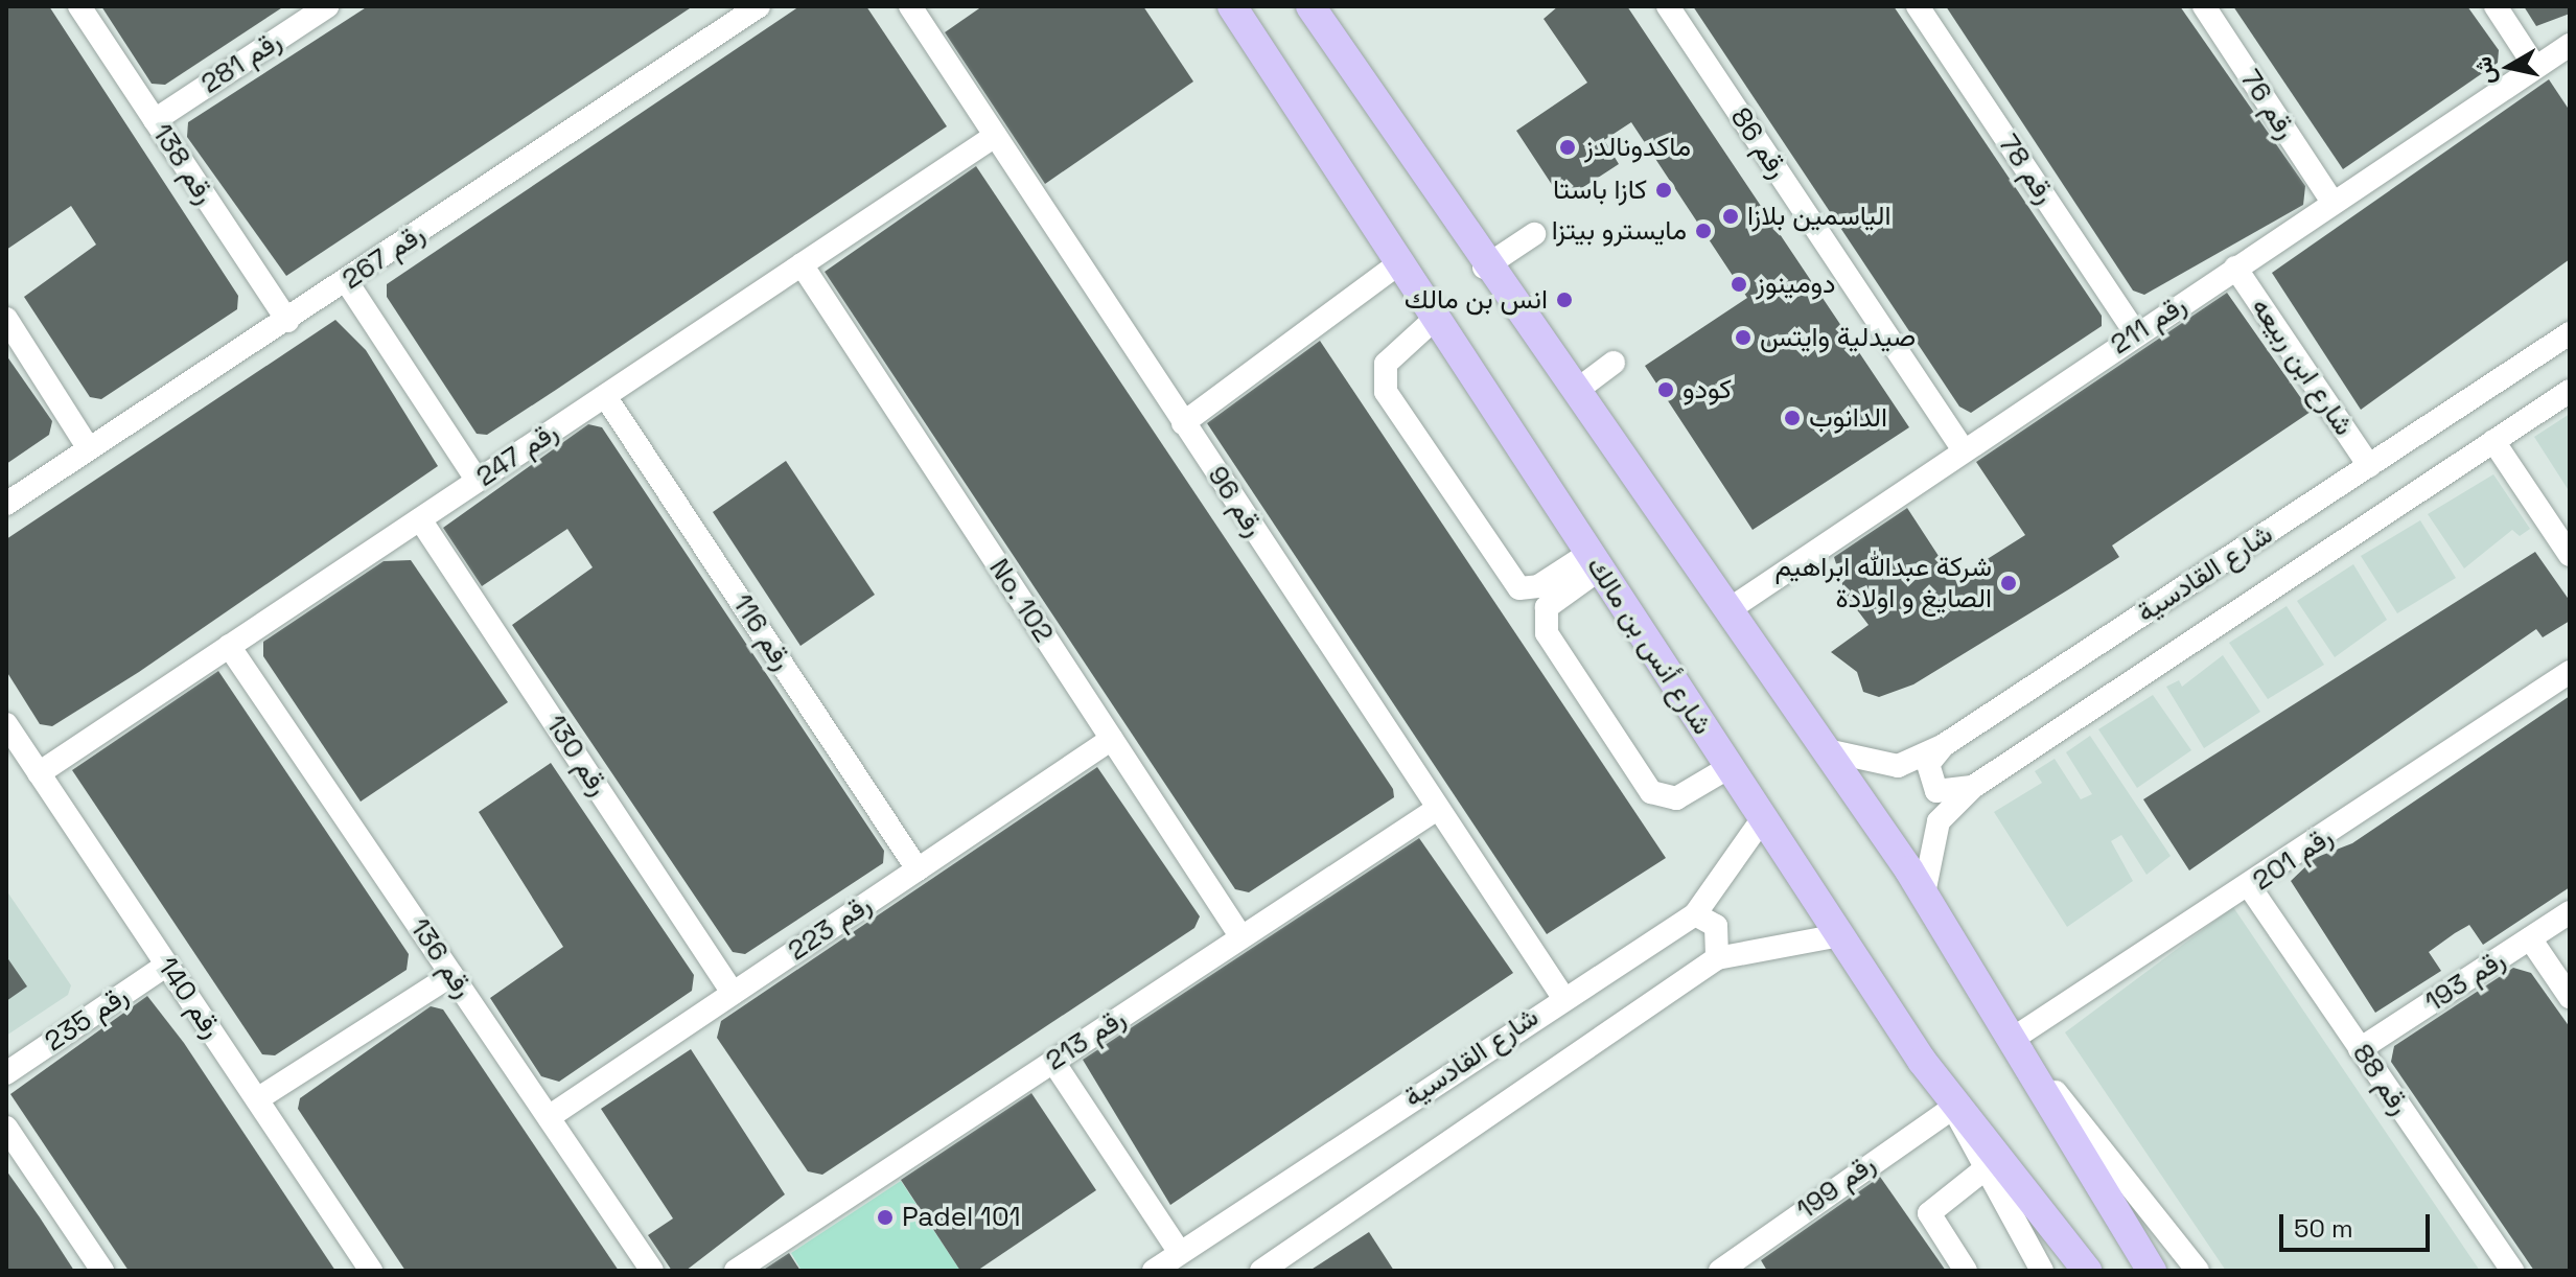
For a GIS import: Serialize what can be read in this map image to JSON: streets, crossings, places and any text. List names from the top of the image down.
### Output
{
  "streets": {
    "main road": ["شارع أنس بن مالك"],
    "street": [
      "رقم 281",
      "رقم 76",
      "رقم 86",
      "رقم 138",
      "رقم 78",
      "رقم 267",
      "رقم 211",
      "شارع ابن ربيعه",
      "رقم 247",
      "رقم 96",
      "شارع القادسية",
      "No. 102",
      "رقم 116",
      "رقم 130",
      "رقم 201",
      "رقم 223",
      "رقم 136",
      "رقم 193",
      "رقم 140",
      "رقم 235",
      "رقم 213",
      "رقم 88",
      "رقم 199"
    ]
  },
  "crossings": [
    ["رقم 281", "رقم 138"],
    ["رقم 76", "رقم 211"],
    ["رقم 86", "رقم 211"],
    ["رقم 138", "رقم 267"],
    ["رقم 78", "رقم 211"],
    ["رقم 211", "شارع ابن ربيعه"],
    ["شارع ابن ربيعه", "شارع القادسية"],
    ["رقم 247", "رقم 96"],
    ["رقم 247", "No. 102"],
    ["رقم 247", "رقم 116"],
    ["رقم 247", "رقم 130"],
    ["رقم 247", "رقم 136"],
    ["رقم 247", "رقم 140"],
    ["رقم 96", "شارع القادسية"],
    ["رقم 96", "رقم 213"],
    ["شارع القادسية", "شارع أنس بن مالك"],
    ["No. 102", "رقم 223"],
    ["No. 102", "رقم 213"],
    ["رقم 116", "رقم 223"],
    ["شارع أنس بن مالك", "رقم 199"],
    ["رقم 130", "رقم 223"],
    ["رقم 201", "رقم 88"],
    ["رقم 223", "رقم 136"],
    ["رقم 193", "رقم 88"],
    ["رقم 140", "رقم 235"]
  ],
  "places": [
    "ماكدونالدز",
    "كازا باستا",
    "الياسمين بلازا",
    "مايسترو بيتزا",
    "دومينوز",
    "انس بن مالك",
    "صيدلية وايتس",
    "كودو",
    "الدانوب",
    "شركة عبدالله ابراهيم الصايغ و اولادة",
    "Padel 101"
  ],
  "scale_bar": "50 m",
  "north": "left"
}
